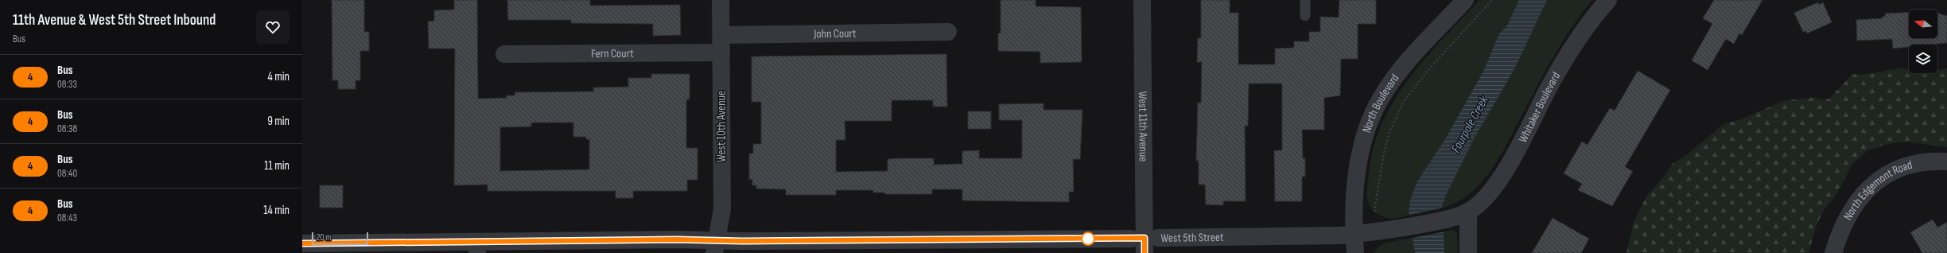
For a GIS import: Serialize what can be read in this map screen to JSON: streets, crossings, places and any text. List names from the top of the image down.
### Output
{
  "streets": {
    "street": [
      "John Court",
      "Fern Court",
      "North Boulevard",
      "Whitaker Boulevard",
      "West 10th Avenue",
      "West 11th Avenue",
      "North Edgemont Road",
      "West 5th Street"
    ]
  },
  "crossings": [
    ["John Court", "West 10th Avenue"],
    ["Fern Court", "West 10th Avenue"],
    ["North Boulevard", "West 5th Street"],
    ["Whitaker Boulevard", "West 5th Street"],
    ["West 10th Avenue", "West 5th Street"],
    ["West 11th Avenue", "West 5th Street"]
  ],
  "water": ["Fourpole Creek"],
  "lines": ["bus line 4"],
  "scale_bar": "20 m",
  "north": "left",
  "page": {
    "heading": ["11th Avenue & West 5th Street Inbound", "Bus"],
    "list": [
      {
        "mark": "4",
        "name": "Bus",
        "note": "08:33",
        "value": "4 min"
      },
      {
        "mark": "4",
        "name": "Bus",
        "note": "08:38",
        "value": "9 min"
      },
      {
        "mark": "4",
        "name": "Bus",
        "note": "08:40",
        "value": "11 min"
      },
      {
        "mark": "4",
        "name": "Bus",
        "note": "08:43",
        "value": "14 min"
      }
    ],
    "scale": "20 m"
  }
}
